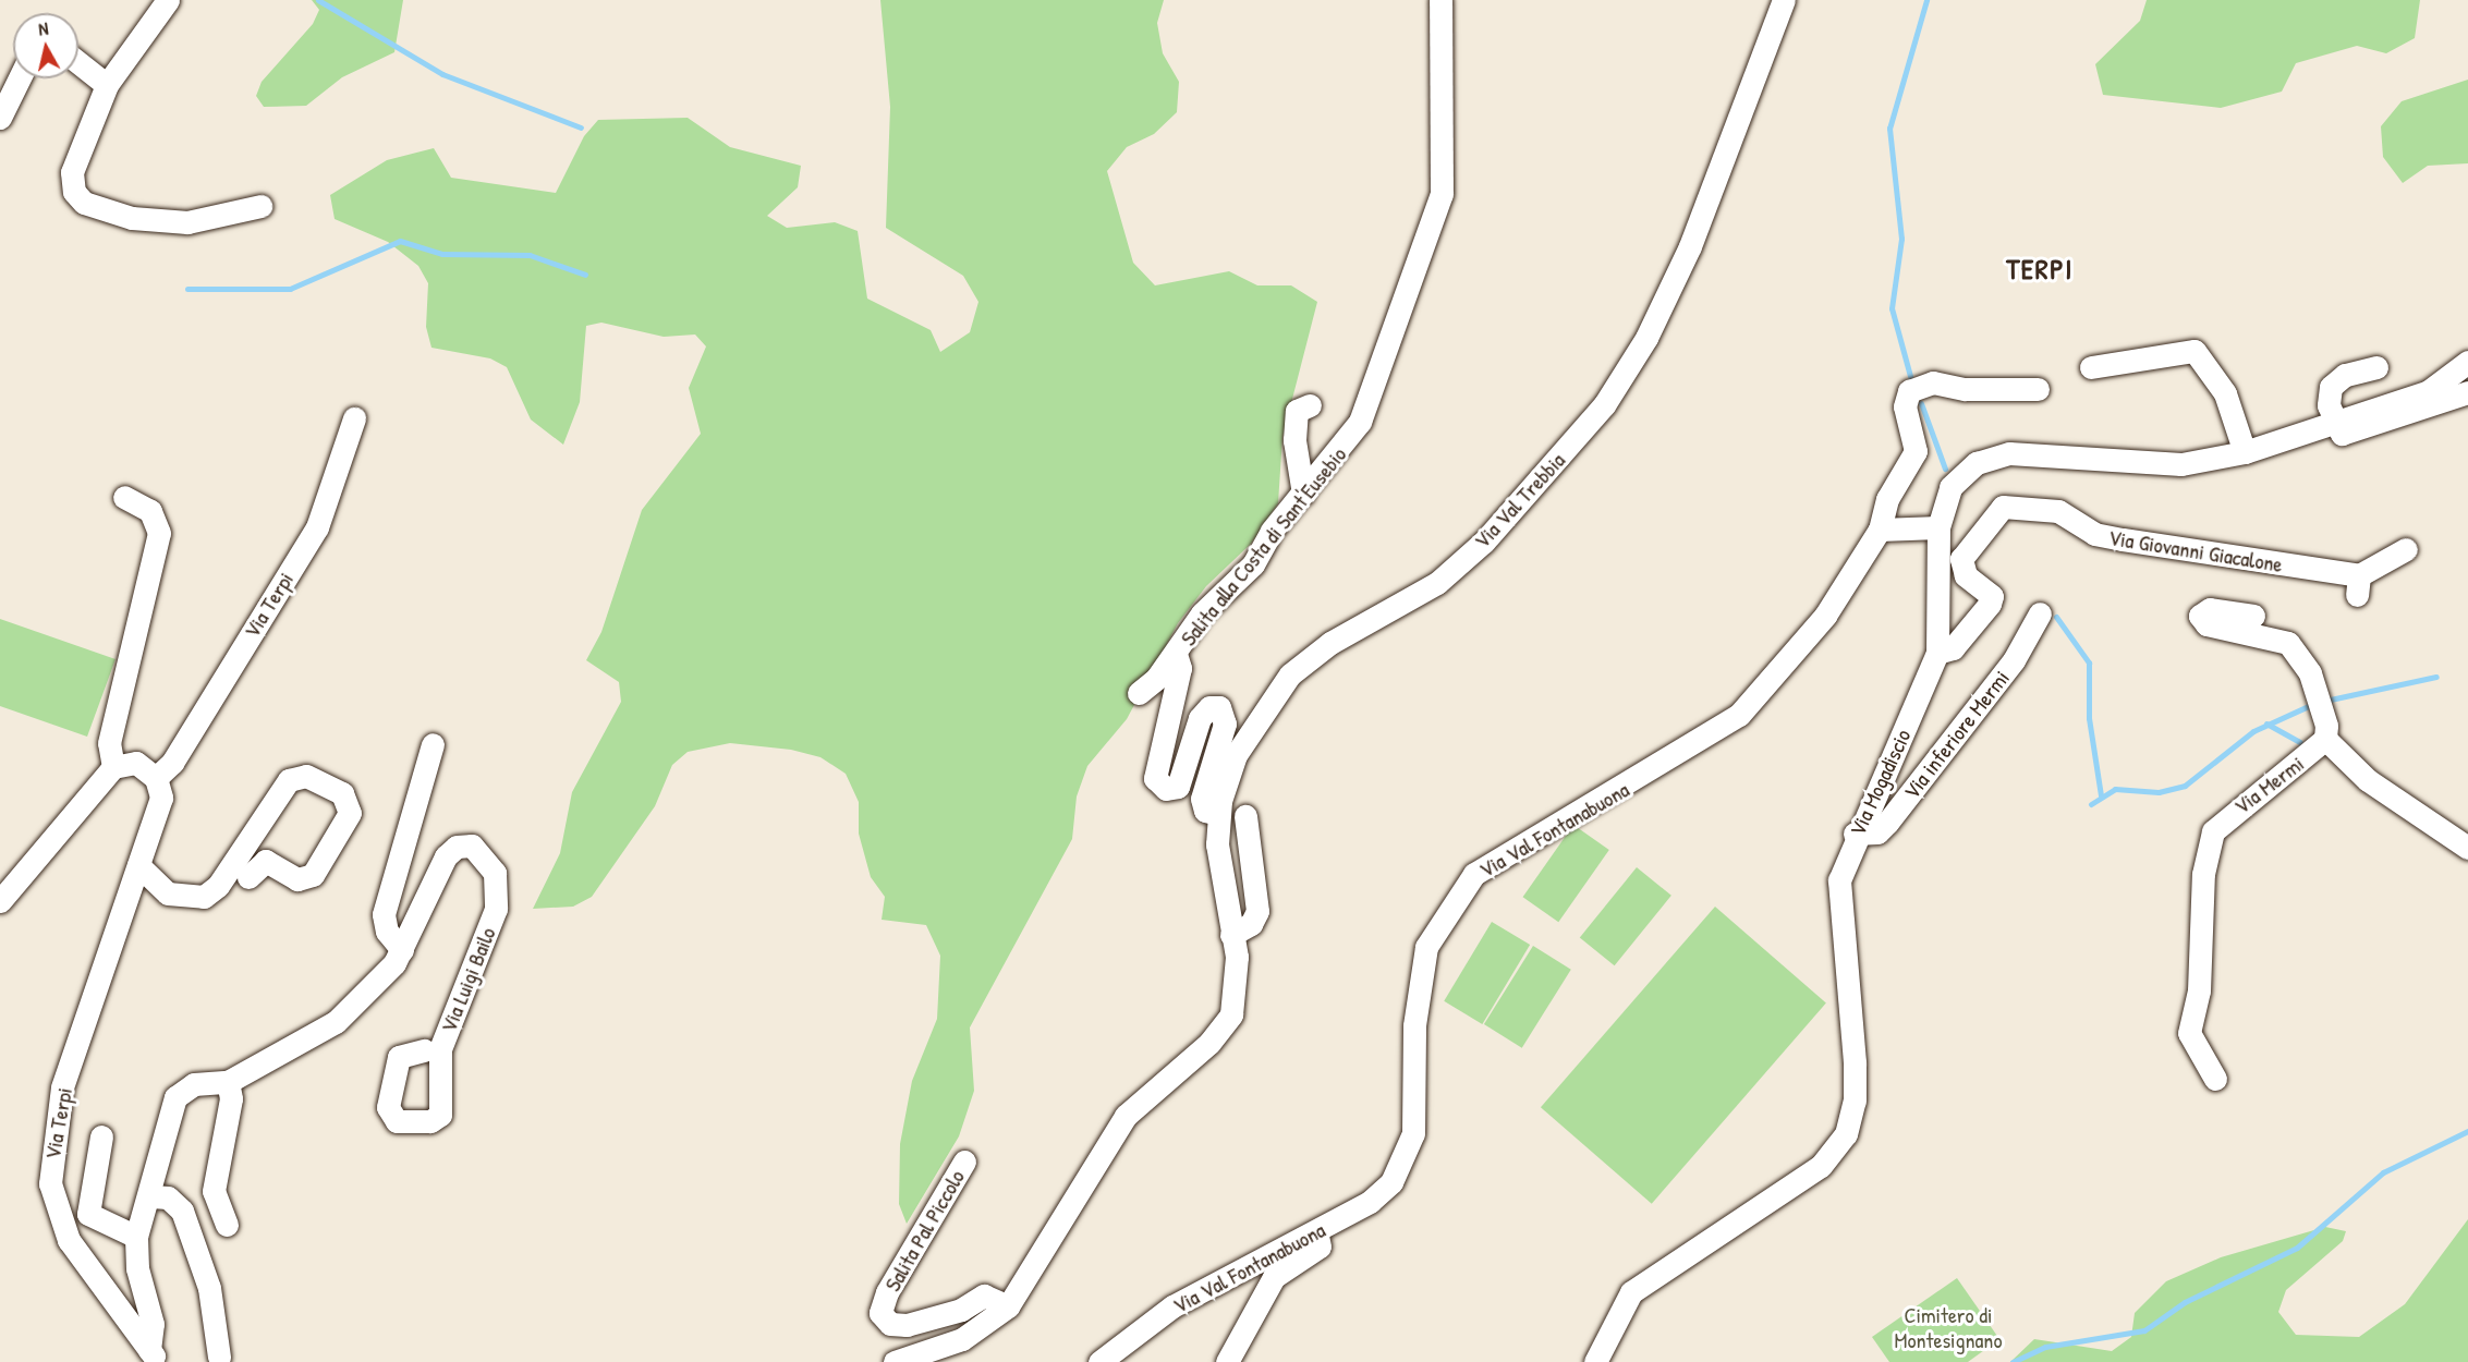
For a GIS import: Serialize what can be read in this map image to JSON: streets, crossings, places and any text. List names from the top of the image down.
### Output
{
  "streets": {
    "street": [
      "Via Val Trebbia",
      "Salita alla Costa di Sant'Eusebio",
      "Via Giovanni Giacalone",
      "Via Terpi",
      "Via inferiore Mermi",
      "Via Mogadiscio",
      "Via Mermi",
      "Via Val Fontanabuona",
      "Via Luigi Bailo",
      "Salita Pal Piccolo"
    ]
  },
  "crossings": [
    ["Via Val Trebbia", "Salita alla Costa di Sant'Eusebio"],
    ["Via Giovanni Giacalone", "Via Mogadiscio"],
    ["Via Terpi", "Via Luigi Bailo"],
    ["Via inferiore Mermi", "Via Mogadiscio"]
  ],
  "districts": ["TERPI"],
  "parks": ["Cimitero di Montesignano"],
  "north": "top"
}
